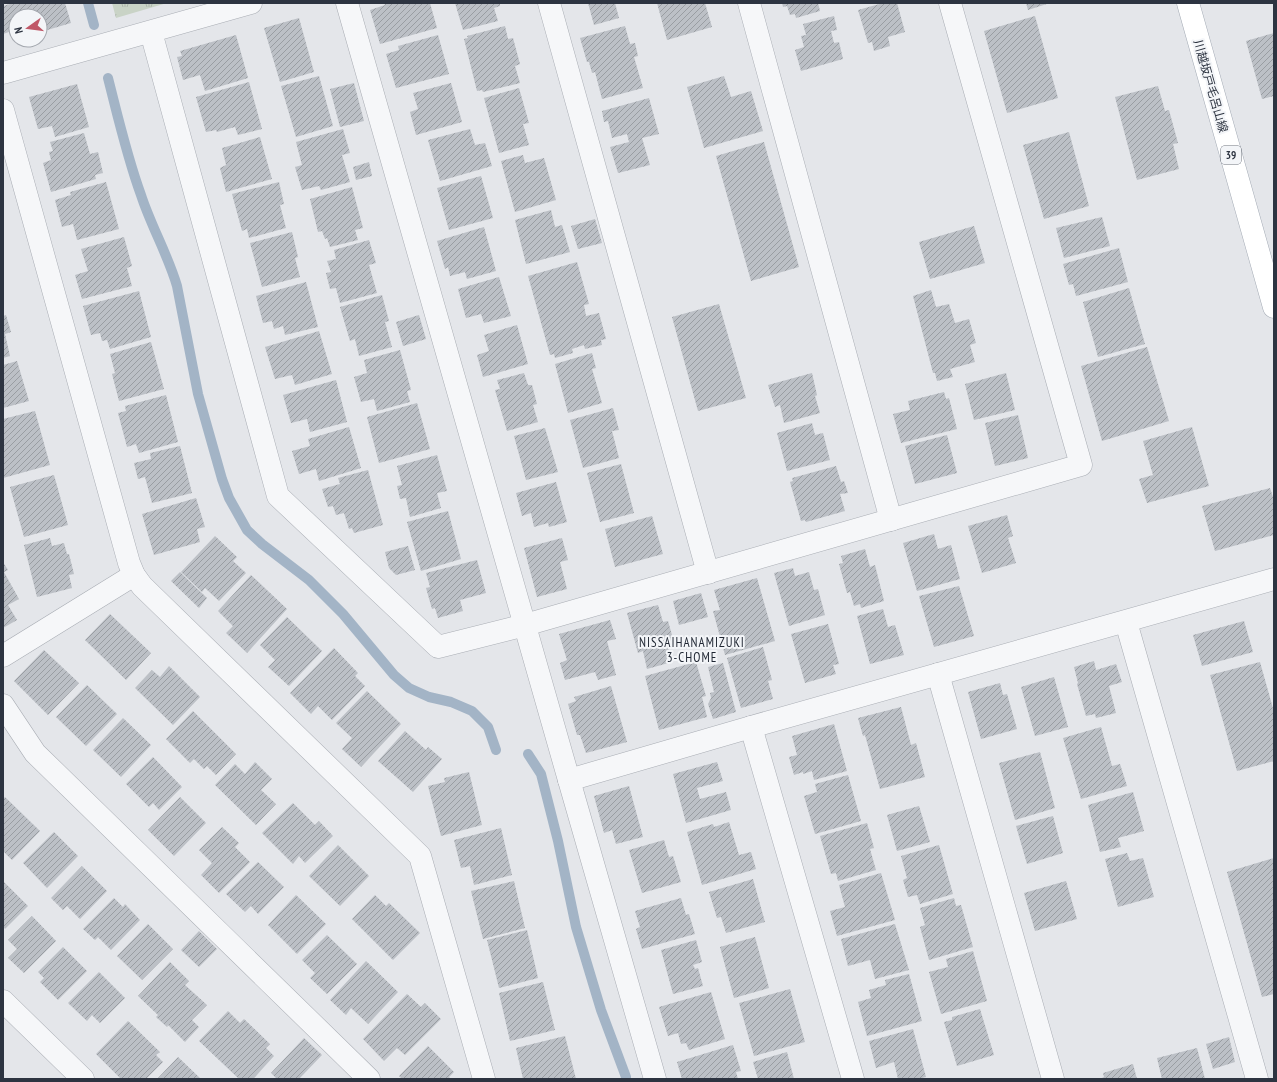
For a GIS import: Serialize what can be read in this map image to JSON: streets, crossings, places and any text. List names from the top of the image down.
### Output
{
  "streets": {
    "main road": ["川越坂戸毛呂山線", "39"]
  },
  "districts": ["NISSAIHANAMIZUKI 3-CHOME"],
  "north": "left"
}
